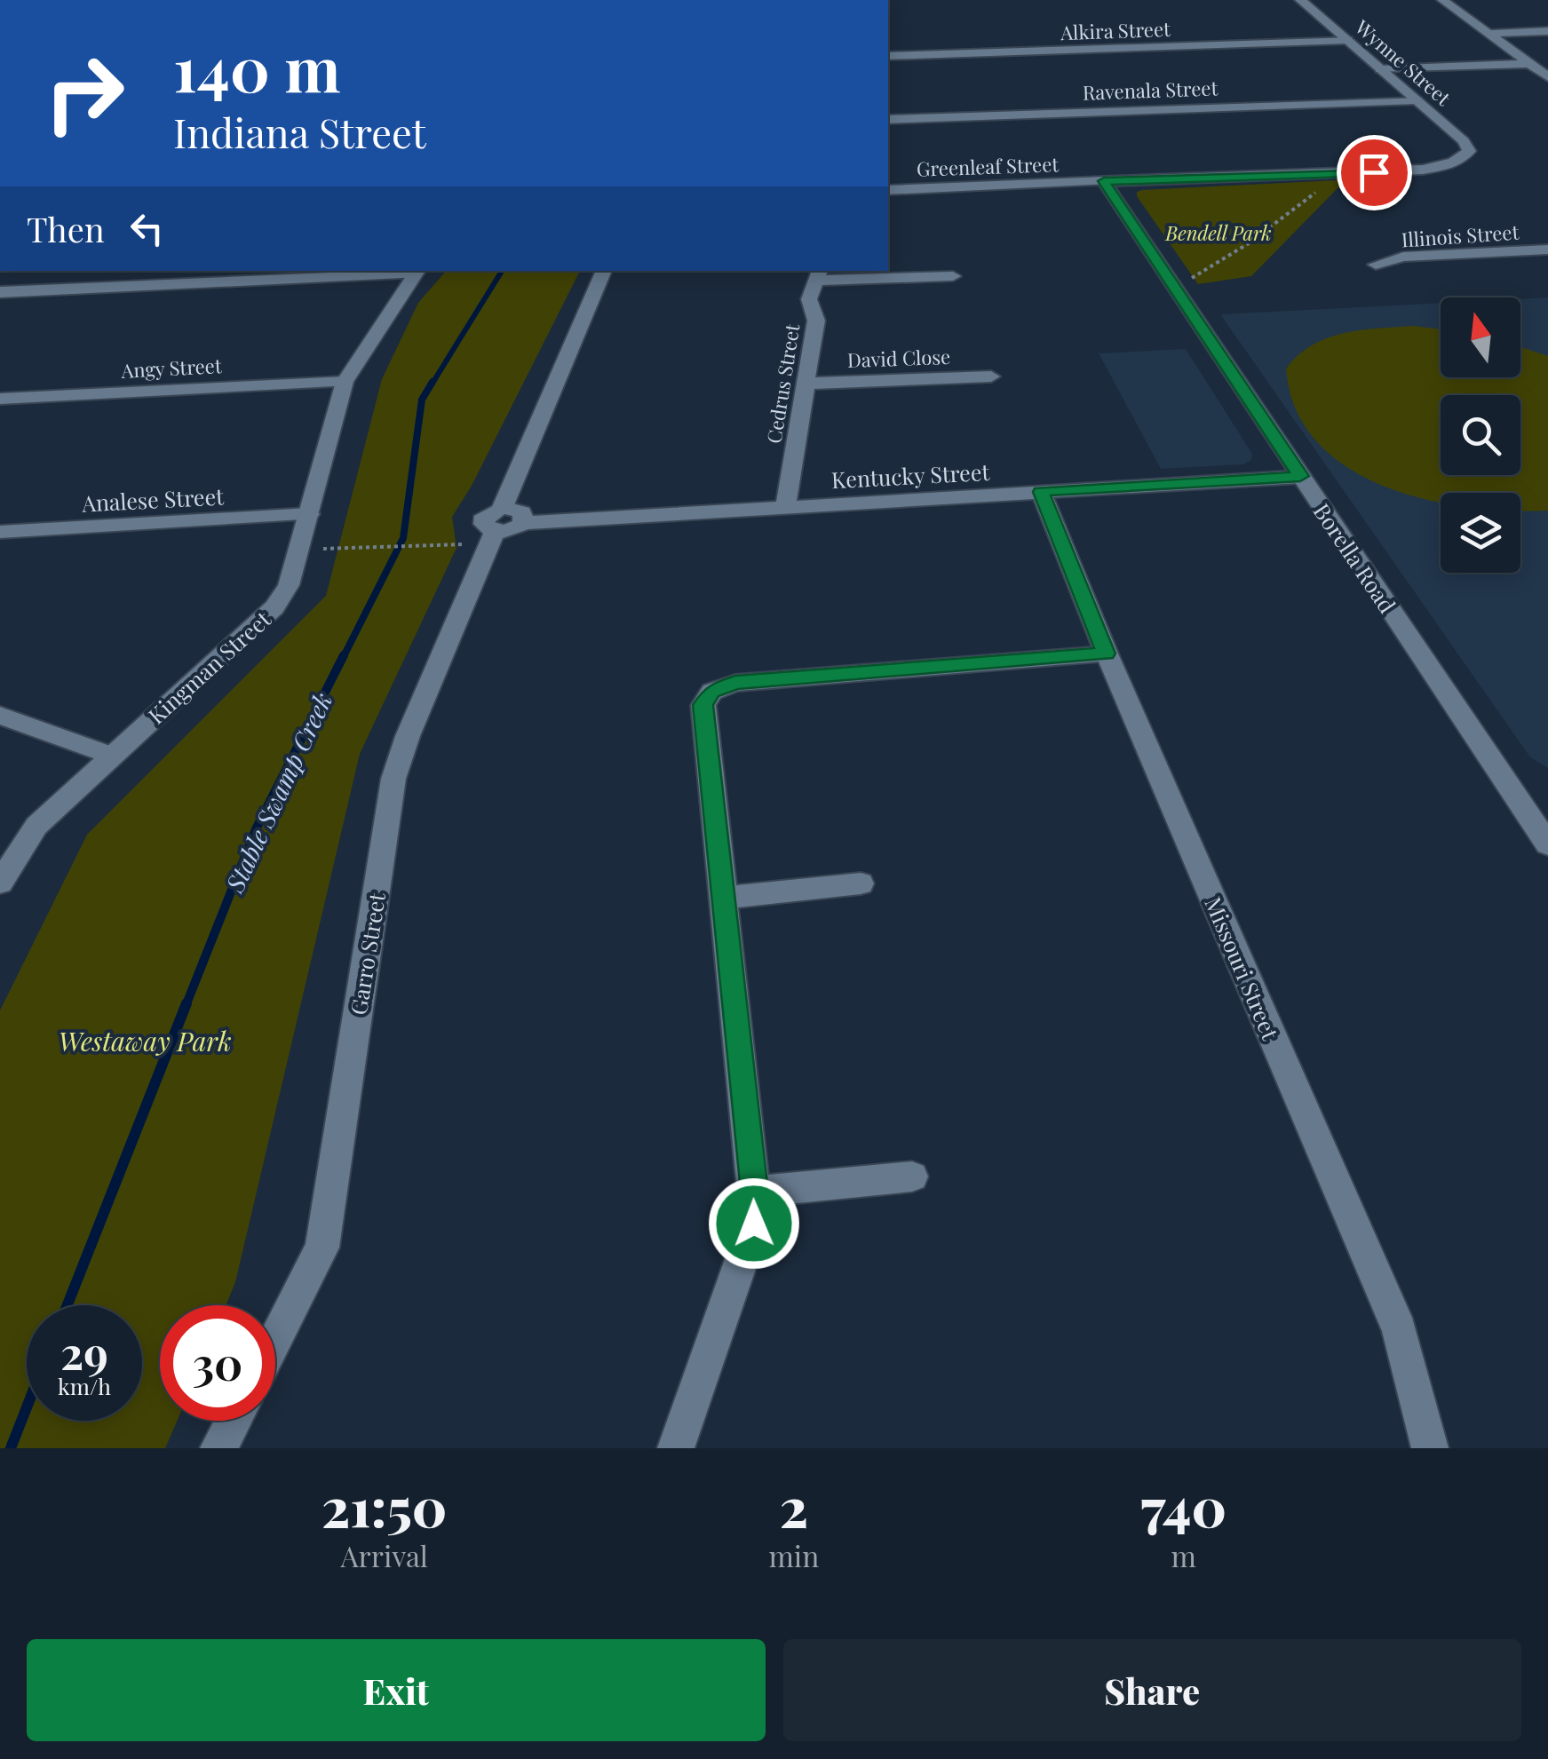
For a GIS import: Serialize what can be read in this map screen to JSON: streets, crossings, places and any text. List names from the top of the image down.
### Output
{
  "streets": {
    "street": [
      "Alkira Street",
      "Wynne Street",
      "Ravenala Street",
      "Greenleaf Street",
      "Illinois Street",
      "David Close",
      "Angy Street",
      "Cedrus Street",
      "Kentucky Street",
      "Analese Street",
      "Borella Road",
      "Kingman Street",
      "Garro Street",
      "Missouri Street"
    ]
  },
  "crossings": [
    ["Alkira Street", "Wynne Street"],
    ["Wynne Street", "Ravenala Street"],
    ["Wynne Street", "Greenleaf Street"],
    ["Greenleaf Street", "Borella Road"],
    ["David Close", "Cedrus Street"],
    ["Angy Street", "Kingman Street"],
    ["Cedrus Street", "Kentucky Street"],
    ["Kentucky Street", "Borella Road"],
    ["Kentucky Street", "Garro Street"],
    ["Kentucky Street", "Missouri Street"],
    ["Analese Street", "Kingman Street"]
  ],
  "water": ["Stable Swamp Creek"],
  "parks": ["Bendell Park", "Westaway Park"],
  "north": "top",
  "page": {
    "turn": ["140 m", "Indiana Street"],
    "then": "Then",
    "speed": "29 km/h",
    "limit": "30",
    "eta": [
      "21:50",
      "Arrival",
      "2",
      "min",
      "740",
      "m"
    ],
    "buttons": ["Exit", "Share"]
  }
}
